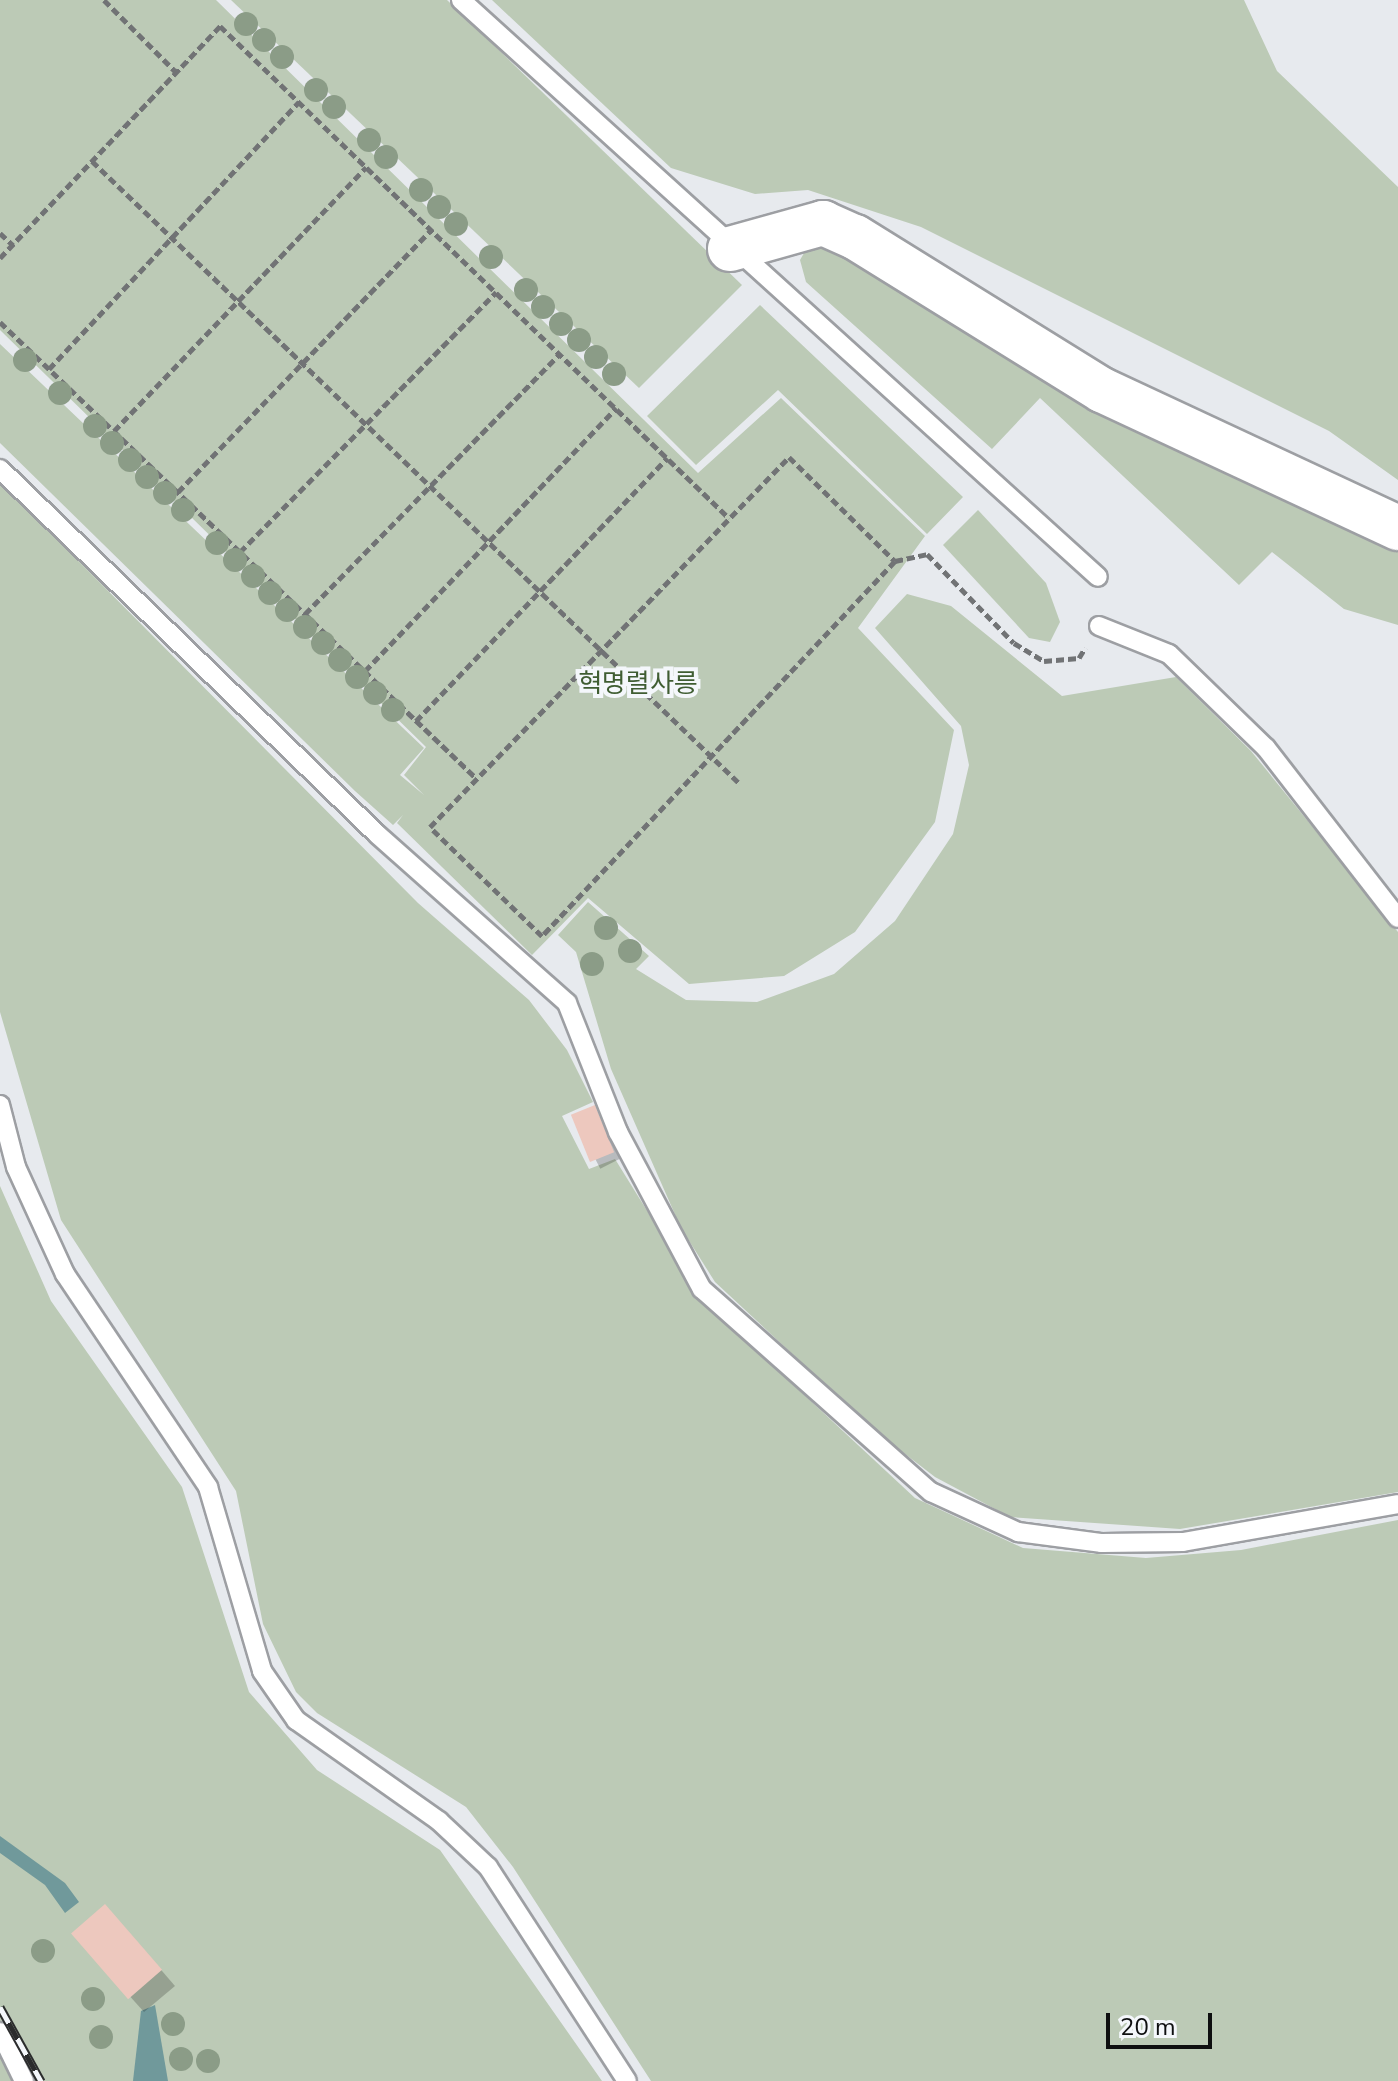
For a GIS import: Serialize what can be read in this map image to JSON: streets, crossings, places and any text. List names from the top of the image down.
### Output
{
  "parks": ["혁명렬사릉"],
  "scale_bar": "20 m"
}
